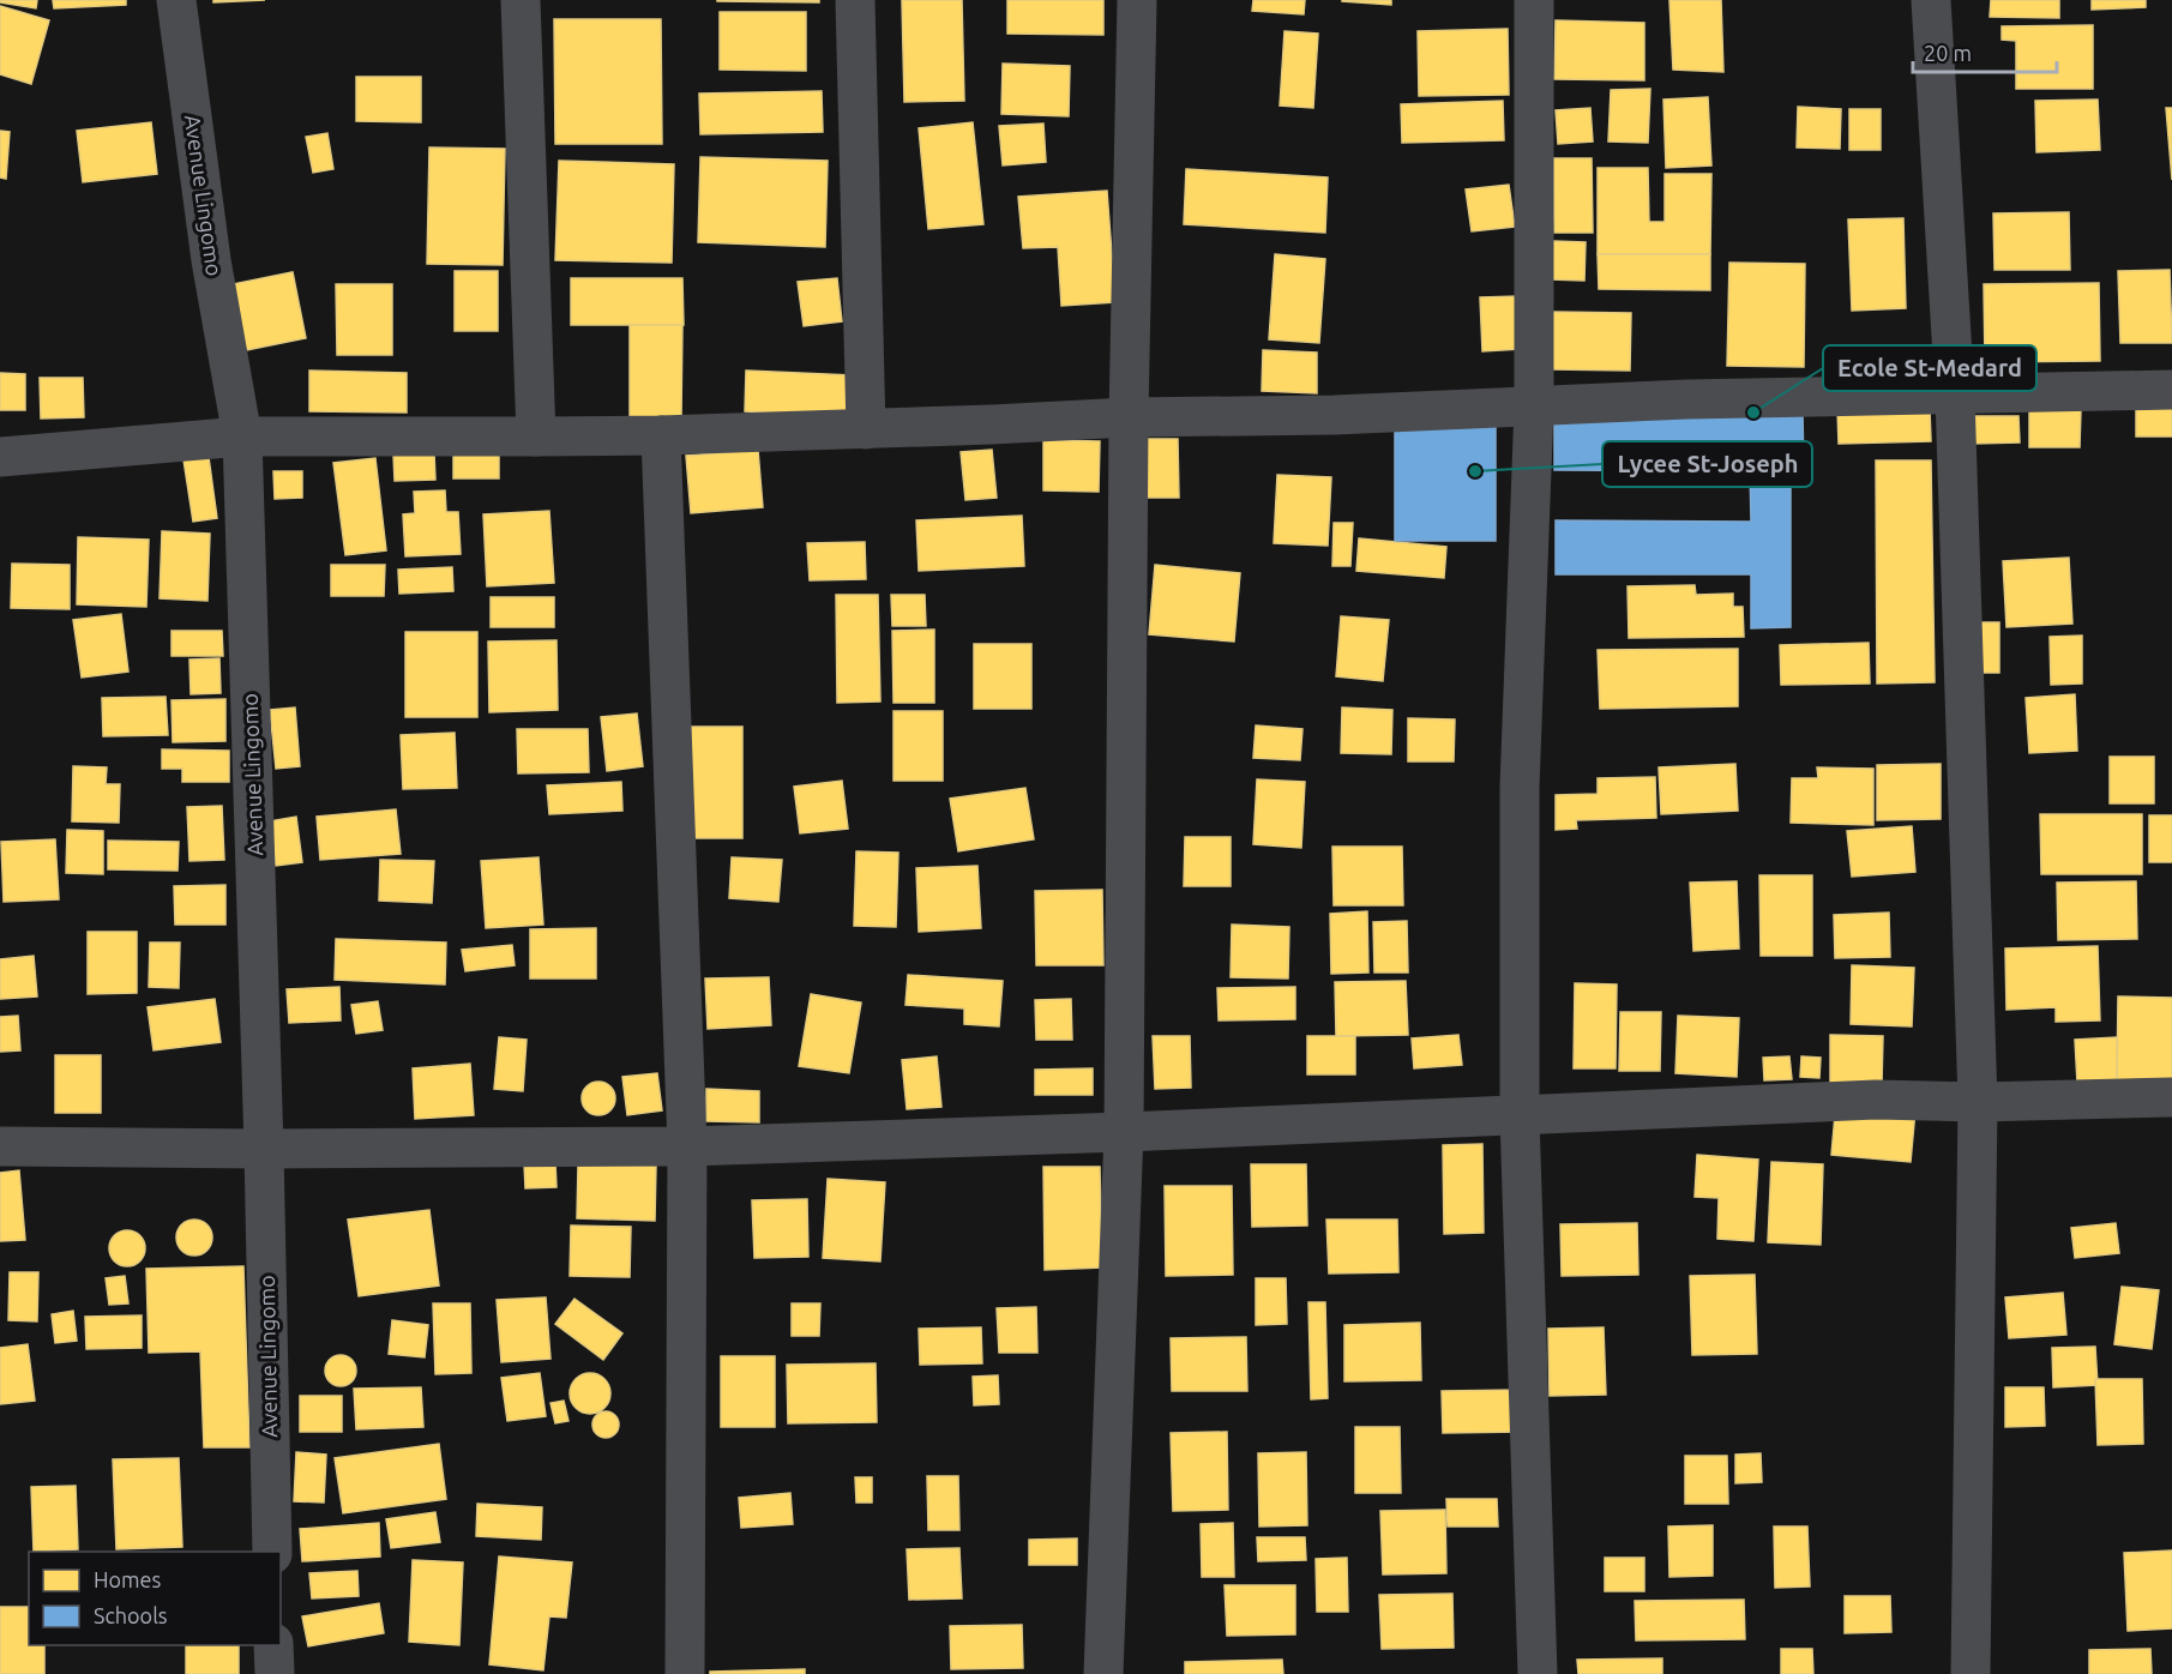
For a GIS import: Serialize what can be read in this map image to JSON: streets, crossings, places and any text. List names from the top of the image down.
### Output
{
  "streets": {
    "street": ["Avenue Lingomo"]
  },
  "places": ["Ecole St-Medard", "Lycee St-Joseph"],
  "legend": ["Homes", "Schools"],
  "scale_bar": "20 m"
}
